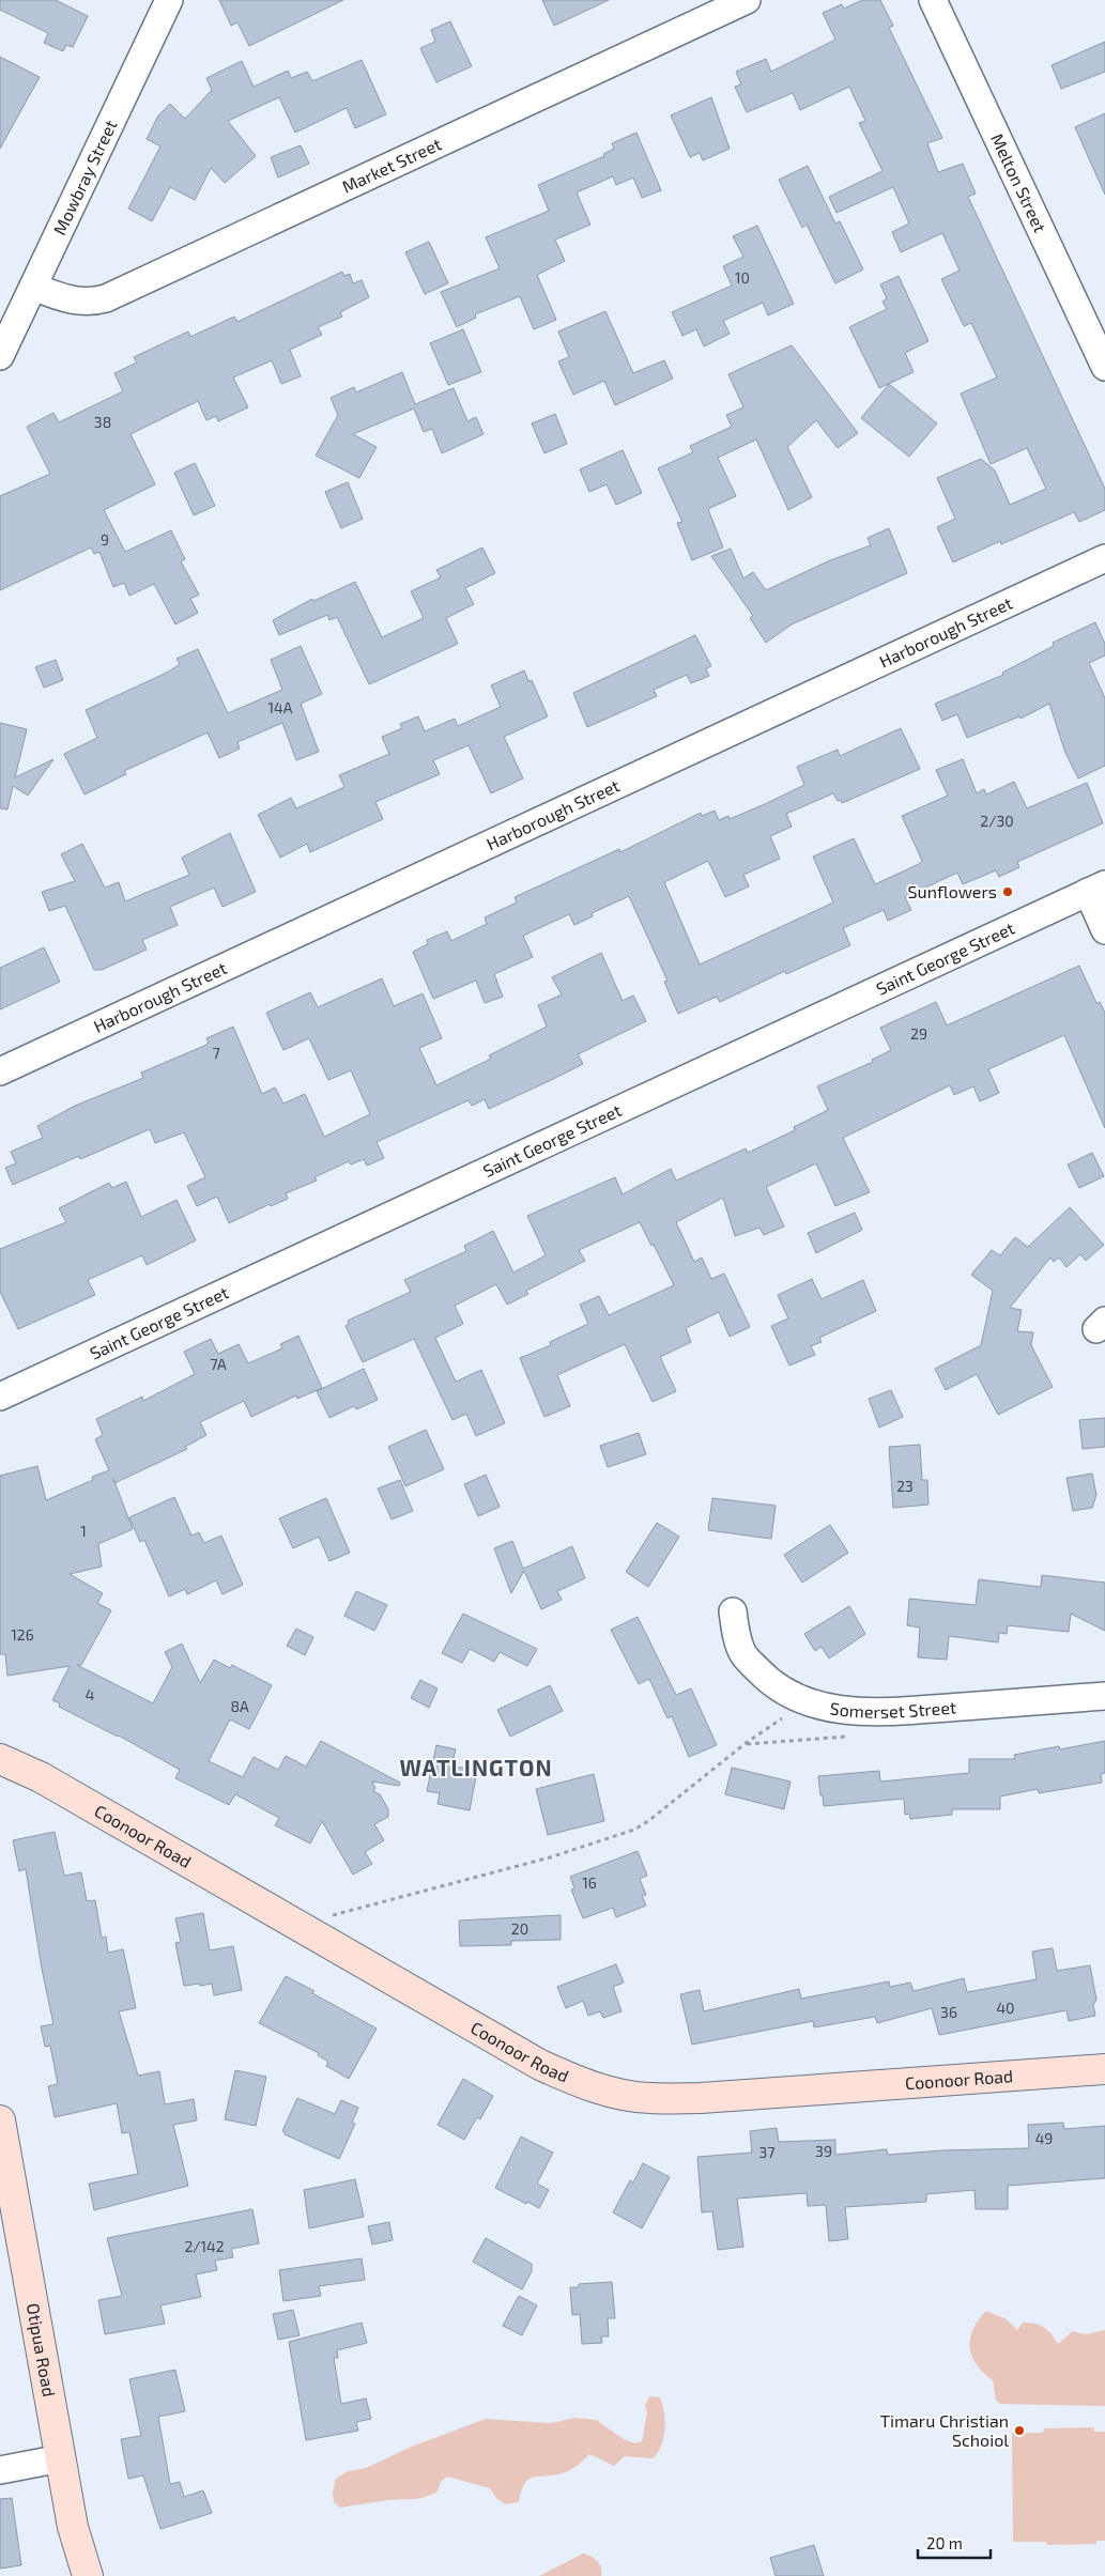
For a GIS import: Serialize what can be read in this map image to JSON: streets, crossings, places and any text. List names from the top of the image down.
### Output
{
  "streets": {
    "street": [
      "Market Street",
      "Mowbray Street",
      "Melton Street",
      "Harborough Street",
      "Saint George Street",
      "Somerset Street",
      "Coonoor Road",
      "Otipua Road"
    ]
  },
  "crossings": [
    ["Market Street", "Mowbray Street"]
  ],
  "districts": ["WATLINGTON"],
  "places": ["Sunflowers", "Timaru Christian Schoiol"],
  "house_numbers": [
    "10",
    "38",
    "9",
    "14A",
    "2/30",
    "29",
    "7",
    "7A",
    "23",
    "1",
    "126",
    "4",
    "8A",
    "16",
    "20",
    "40",
    "36",
    "49",
    "39",
    "37",
    "2/142"
  ],
  "scale_bar": "20 m"
}
